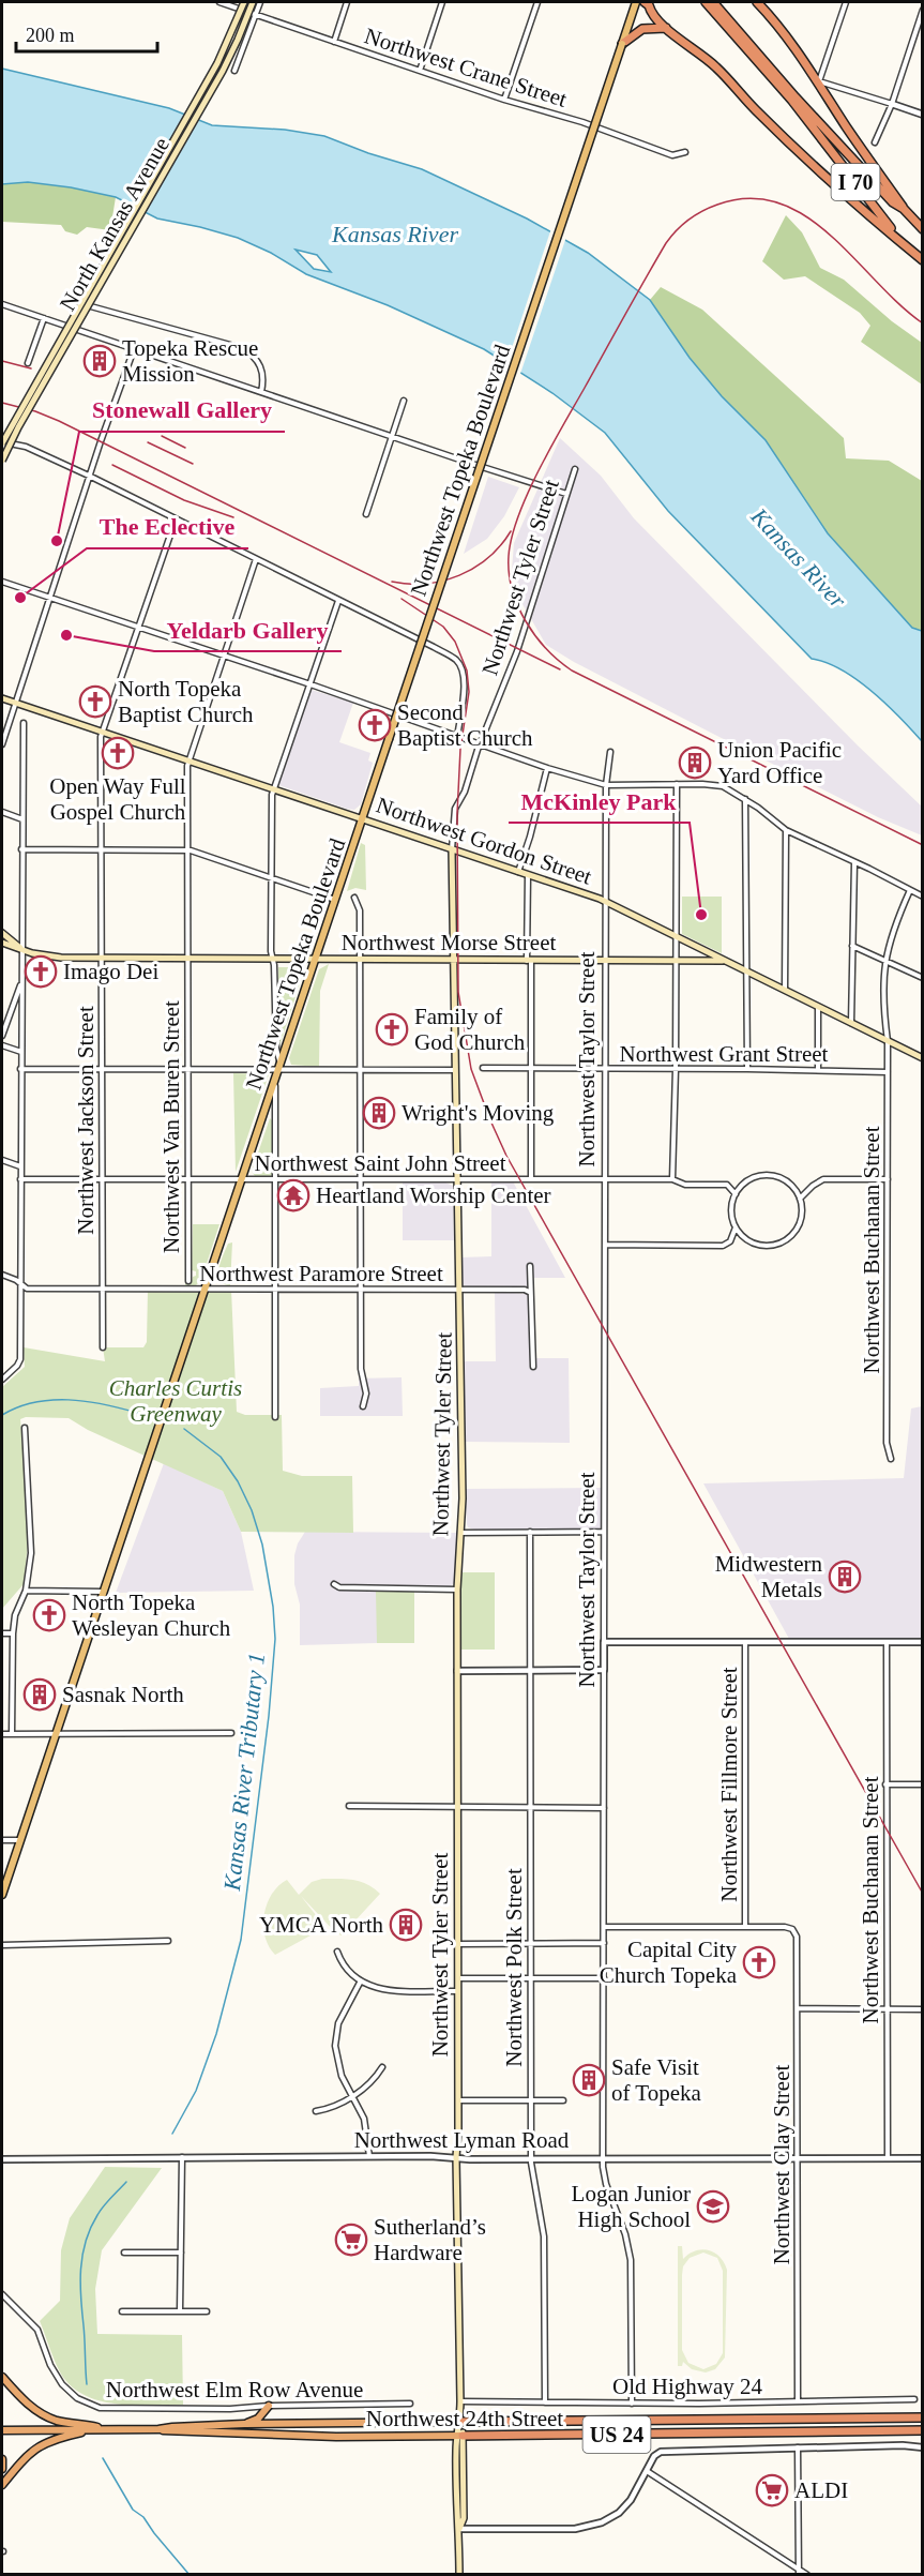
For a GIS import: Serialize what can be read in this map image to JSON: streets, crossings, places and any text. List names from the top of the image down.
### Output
{
  "streets": {
    "highway": ["I 70", "Northwest 24th Street", "US 24"],
    "main road": [
      "North Kansas Avenue",
      "Northwest Topeka Boulevard",
      "Northwest Tyler Street",
      "Northwest Gordon Street",
      "Northwest Morse Street"
    ],
    "street": [
      "Northwest Crane Street",
      "Northwest Grant Street",
      "Northwest Taylor Street",
      "Northwest Jackson Street",
      "Northwest Van Buren Street",
      "Northwest Saint John Street",
      "Northwest Buchanan Street",
      "Northwest Paramore Street",
      "Northwest Fillmore Street",
      "Northwest Polk Street",
      "Northwest Lyman Road",
      "Northwest Clay Street",
      "Old Highway 24",
      "Northwest Elm Row Avenue"
    ]
  },
  "crossings": [
    ["Northwest Topeka Boulevard", "Northwest Gordon Street"],
    ["Northwest Topeka Boulevard", "Northwest Morse Street"],
    ["Northwest Topeka Boulevard", "Northwest Saint John Street"],
    ["Northwest Topeka Boulevard", "Northwest Paramore Street"],
    ["Northwest Tyler Street", "Northwest Gordon Street"],
    ["Northwest Tyler Street", "Northwest Morse Street"],
    ["Northwest Tyler Street", "Northwest Saint John Street"],
    ["Northwest Tyler Street", "Northwest Paramore Street"],
    ["Northwest Tyler Street", "Northwest Lyman Road"],
    ["Northwest Tyler Street", "Old Highway 24"],
    ["Northwest Tyler Street", "Northwest 24th Street"],
    ["Northwest Gordon Street", "Northwest Morse Street"],
    ["Northwest Gordon Street", "Northwest Taylor Street"],
    ["Northwest Gordon Street", "Northwest Jackson Street"],
    ["Northwest Gordon Street", "Northwest Van Buren Street"],
    ["Northwest Gordon Street", "Northwest Buchanan Street"],
    ["Northwest Morse Street", "Northwest Taylor Street"],
    ["Northwest Morse Street", "Northwest Jackson Street"],
    ["Northwest Morse Street", "Northwest Van Buren Street"],
    ["Northwest Grant Street", "Northwest Taylor Street"],
    ["Northwest Grant Street", "Northwest Buchanan Street"],
    ["Northwest Taylor Street", "Northwest Saint John Street"],
    ["Northwest Taylor Street", "Northwest Lyman Road"],
    ["Northwest Taylor Street", "Old Highway 24"],
    ["Northwest Jackson Street", "Northwest Saint John Street"],
    ["Northwest Jackson Street", "Northwest Paramore Street"],
    ["Northwest Van Buren Street", "Northwest Saint John Street"],
    ["Northwest Buchanan Street", "Northwest Lyman Road"],
    ["Northwest Fillmore Street", "Northwest Clay Street"],
    ["Northwest Polk Street", "Northwest Lyman Road"],
    ["Northwest Polk Street", "Old Highway 24"],
    ["Northwest Lyman Road", "Northwest Clay Street"],
    ["Northwest Clay Street", "Old Highway 24"]
  ],
  "water": ["Kansas River", "Kansas River Tributary 1"],
  "parks": ["Charles Curtis Greenway"],
  "places": {
    "building": [
      "Topeka Rescue Mission",
      "Union Pacific Yard Office",
      "Wright's Moving",
      "Midwestern Metals",
      "Sasnak North",
      "YMCA North",
      "Safe Visit of Topeka"
    ],
    "other": [
      "Stonewall Gallery",
      "The Eclective",
      "Yeldarb Gallery",
      "McKinley Park"
    ],
    "church": [
      "North Topeka Baptist Church",
      "Second Baptist Church",
      "Open Way Full Gospel Church",
      "Imago Dei",
      "Family of God Church",
      "North Topeka Wesleyan Church",
      "Capital City Church Topeka"
    ],
    "temple": ["Heartland Worship Center"],
    "school or university": ["Logan Junior High School"],
    "supermarket": ["Sutherland’s Hardware", "ALDI"]
  },
  "scale_bar": "200 m"
}
